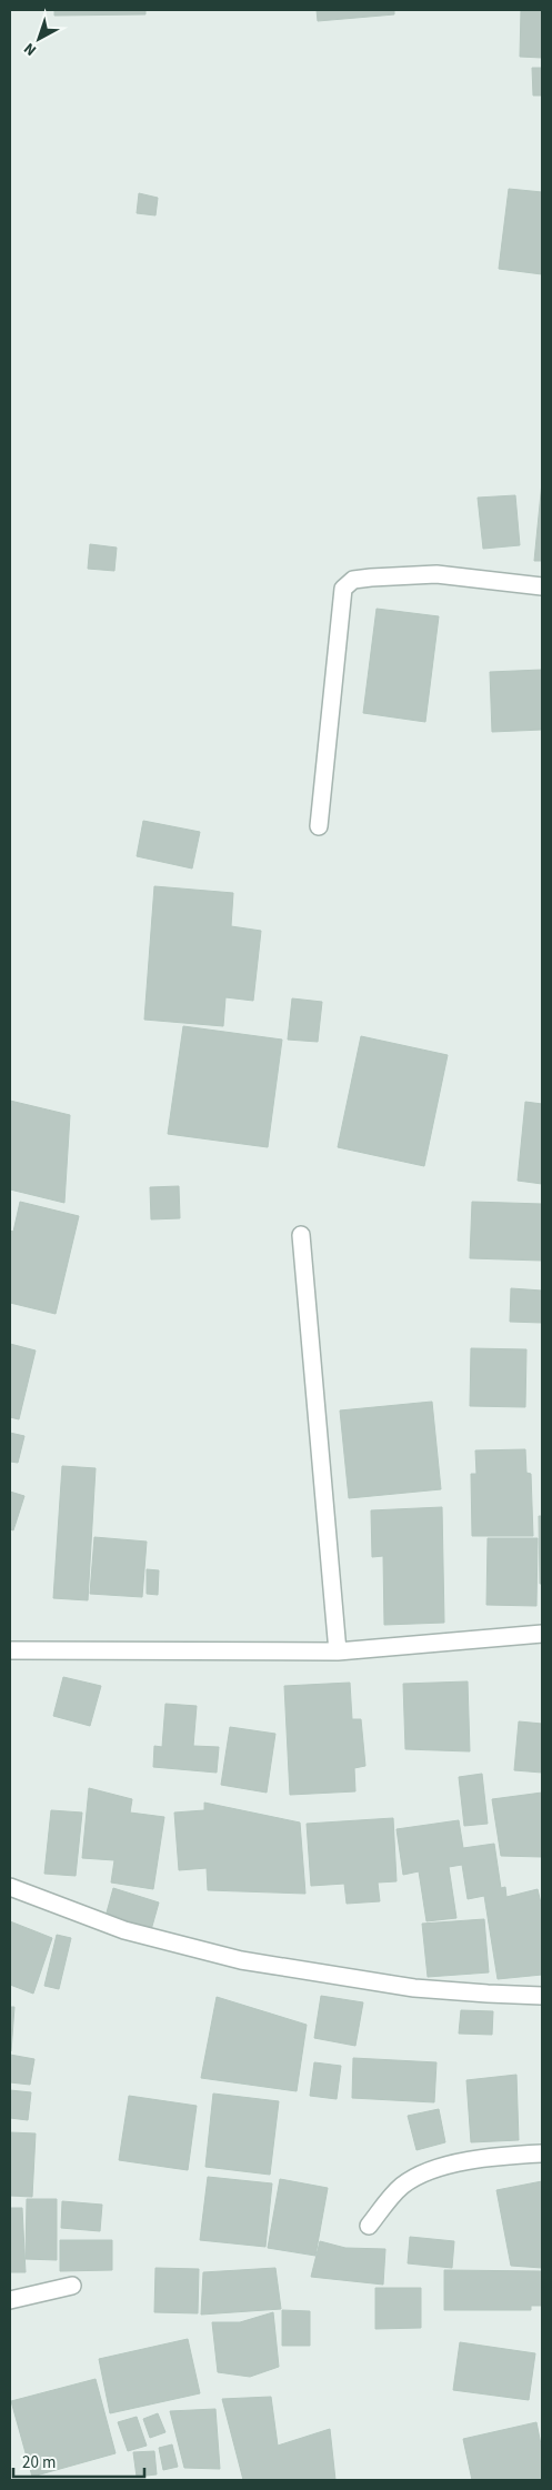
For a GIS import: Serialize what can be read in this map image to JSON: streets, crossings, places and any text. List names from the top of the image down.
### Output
{
  "scale_bar": "20 m",
  "north": "bottom left"
}
